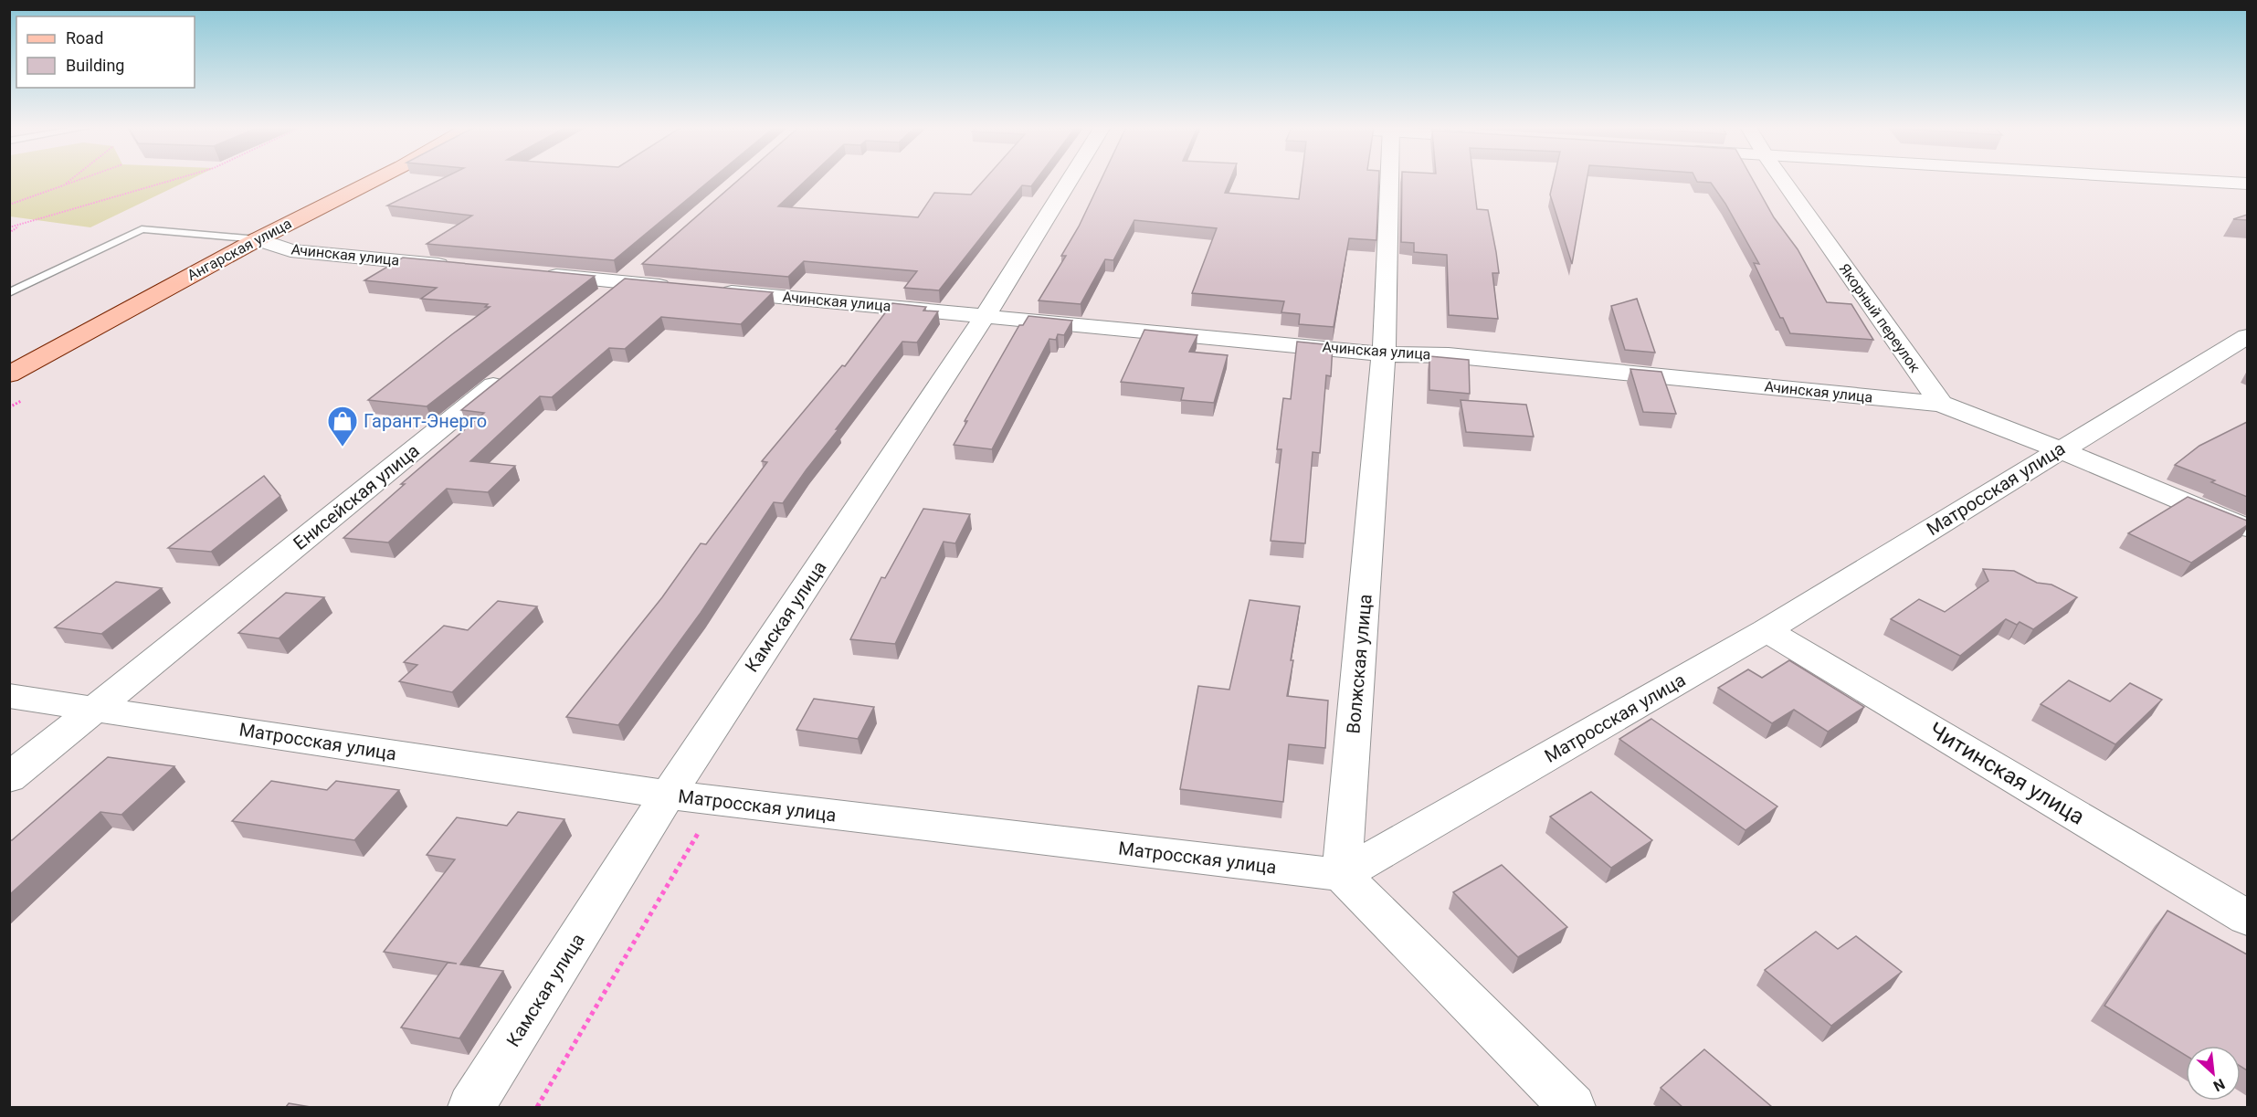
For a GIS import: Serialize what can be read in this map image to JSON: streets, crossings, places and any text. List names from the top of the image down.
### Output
{
  "streets": {
    "main road": ["Ангарская улица"],
    "street": [
      "Ачинская улица",
      "Якорный переулок",
      "Матросская улица",
      "Енисейская улица",
      "Камская улица",
      "Волжская улица",
      "Читинская улица"
    ]
  },
  "crossings": [
    ["Ангарская улица", "Ачинская улица"],
    ["Ачинская улица", "Якорный переулок"],
    ["Ачинская улица", "Камская улица"],
    ["Ачинская улица", "Волжская улица"],
    ["Матросская улица", "Енисейская улица"],
    ["Матросская улица", "Камская улица"],
    ["Матросская улица", "Волжская улица"],
    ["Матросская улица", "Читинская улица"]
  ],
  "places": {
    "shop": ["Гарант-Энерго"]
  },
  "legend": ["Road", "Building"],
  "north": "bottom right"
}
